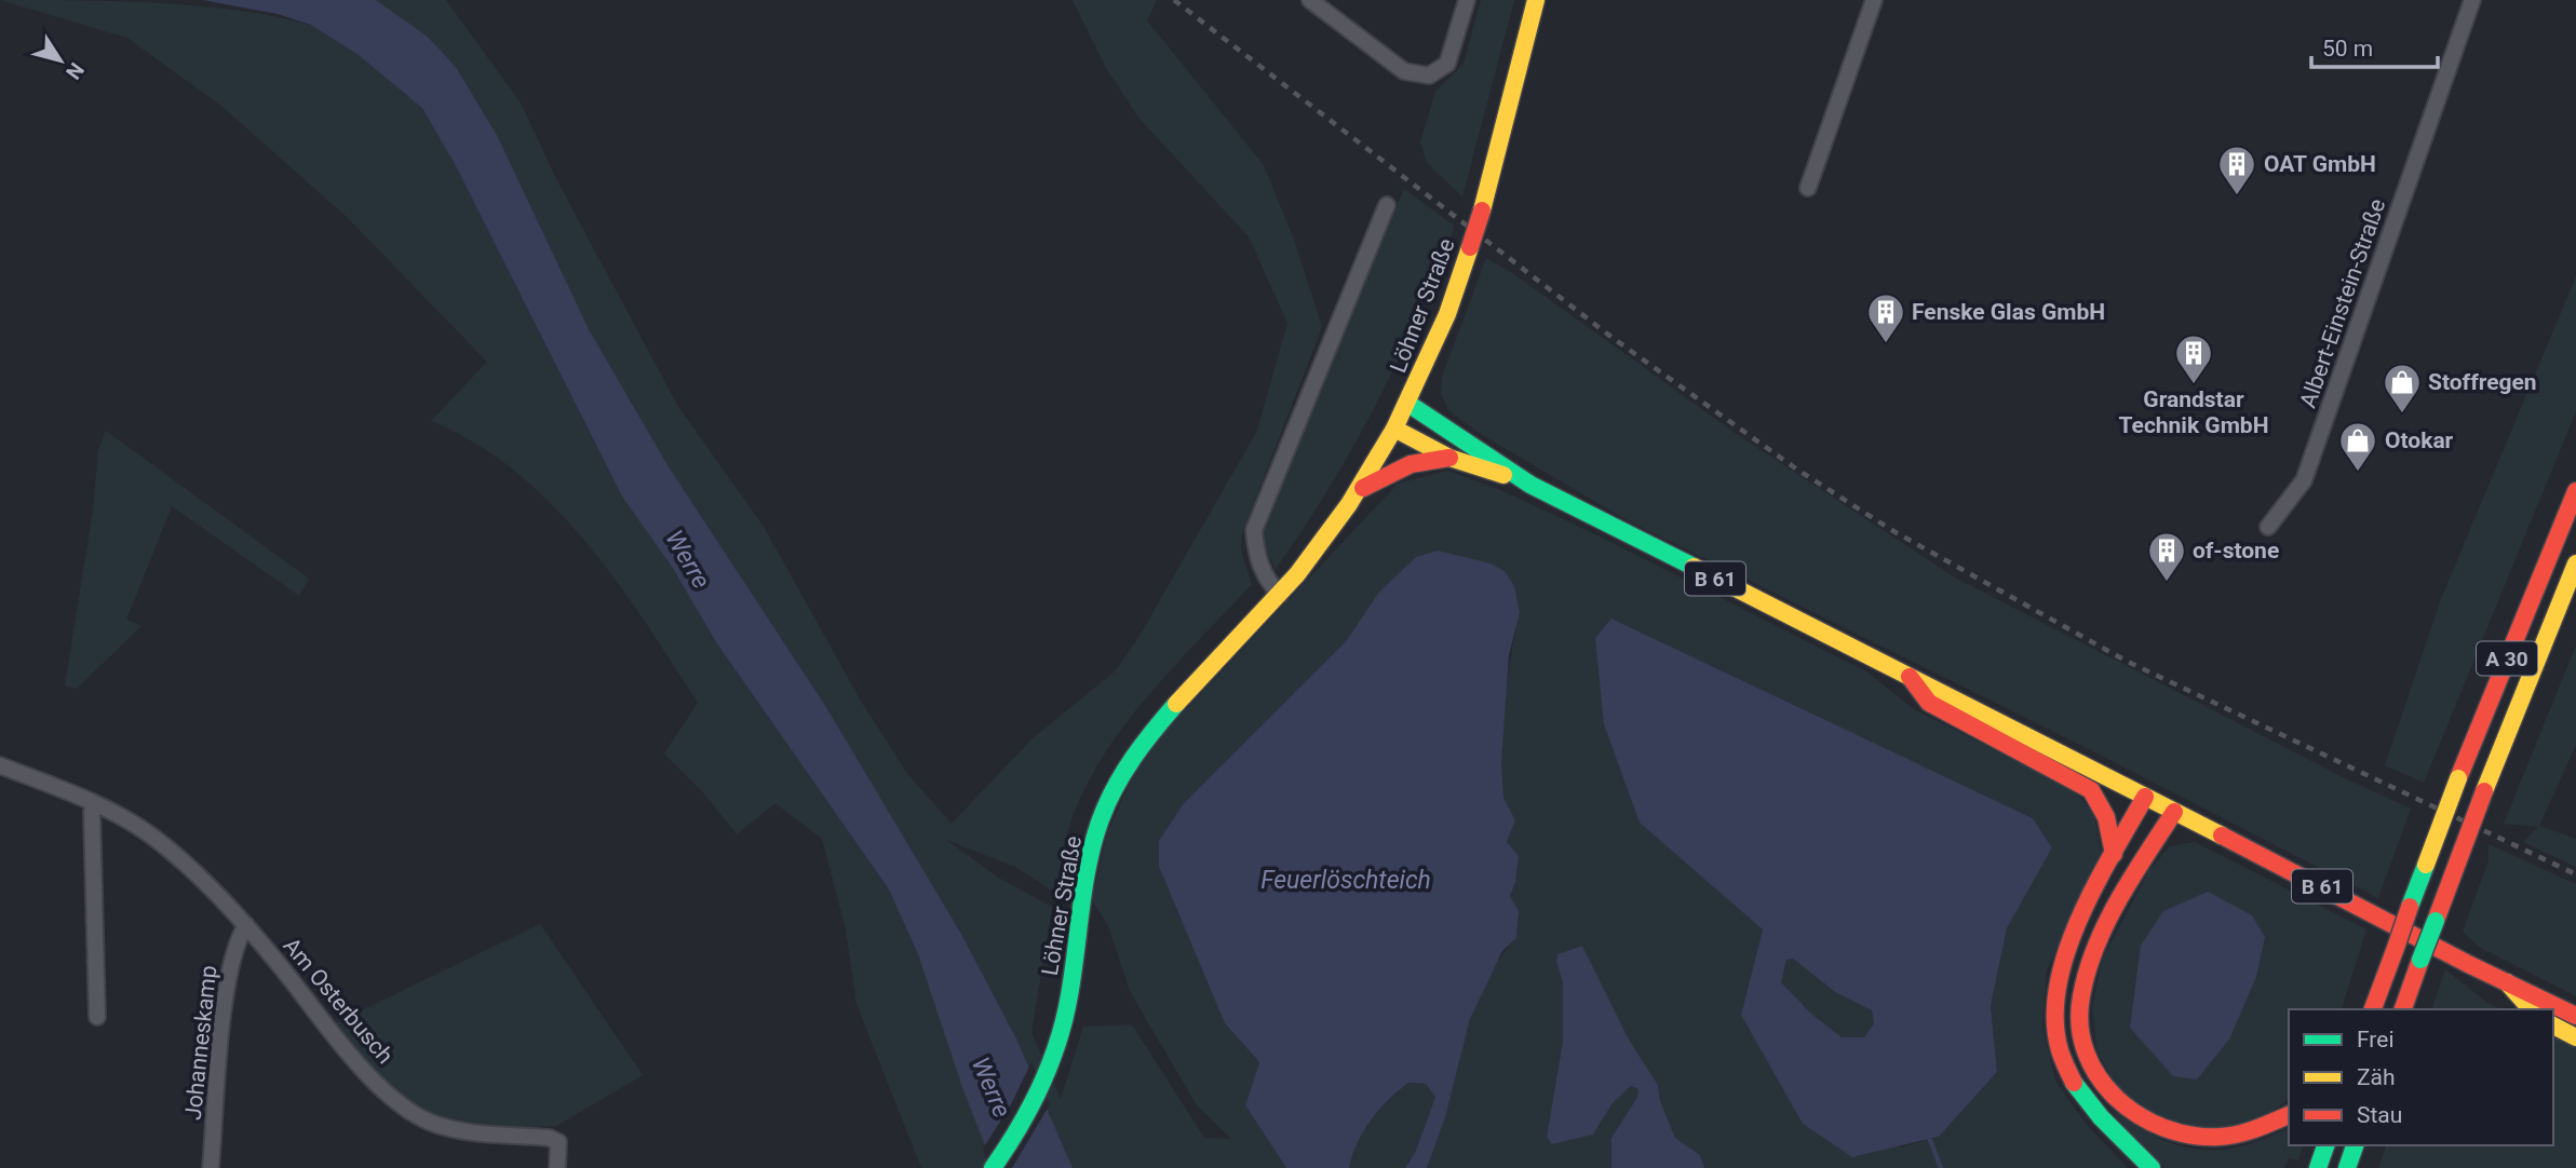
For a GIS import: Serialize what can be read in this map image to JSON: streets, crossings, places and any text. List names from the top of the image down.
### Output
{
  "streets": {
    "main road": ["Löhner Straße", "B 61", "A 30"],
    "street": ["Albert-Einstein-Straße", "Am Osterbusch", "Johanneskamp"]
  },
  "crossings": [
    ["Löhner Straße", "B 61"],
    ["Am Osterbusch", "Johanneskamp"]
  ],
  "water": ["Werre", "Feuerlöschteich"],
  "places": {
    "building": [
      "OAT GmbH",
      "Fenske Glas GmbH",
      "Grandstar Technik GmbH",
      "of-stone"
    ],
    "shop": ["Stoffregen", "Otokar"]
  },
  "legend": ["Frei", "Zäh", "Stau"],
  "scale_bar": "50 m",
  "north": "bottom right"
}
